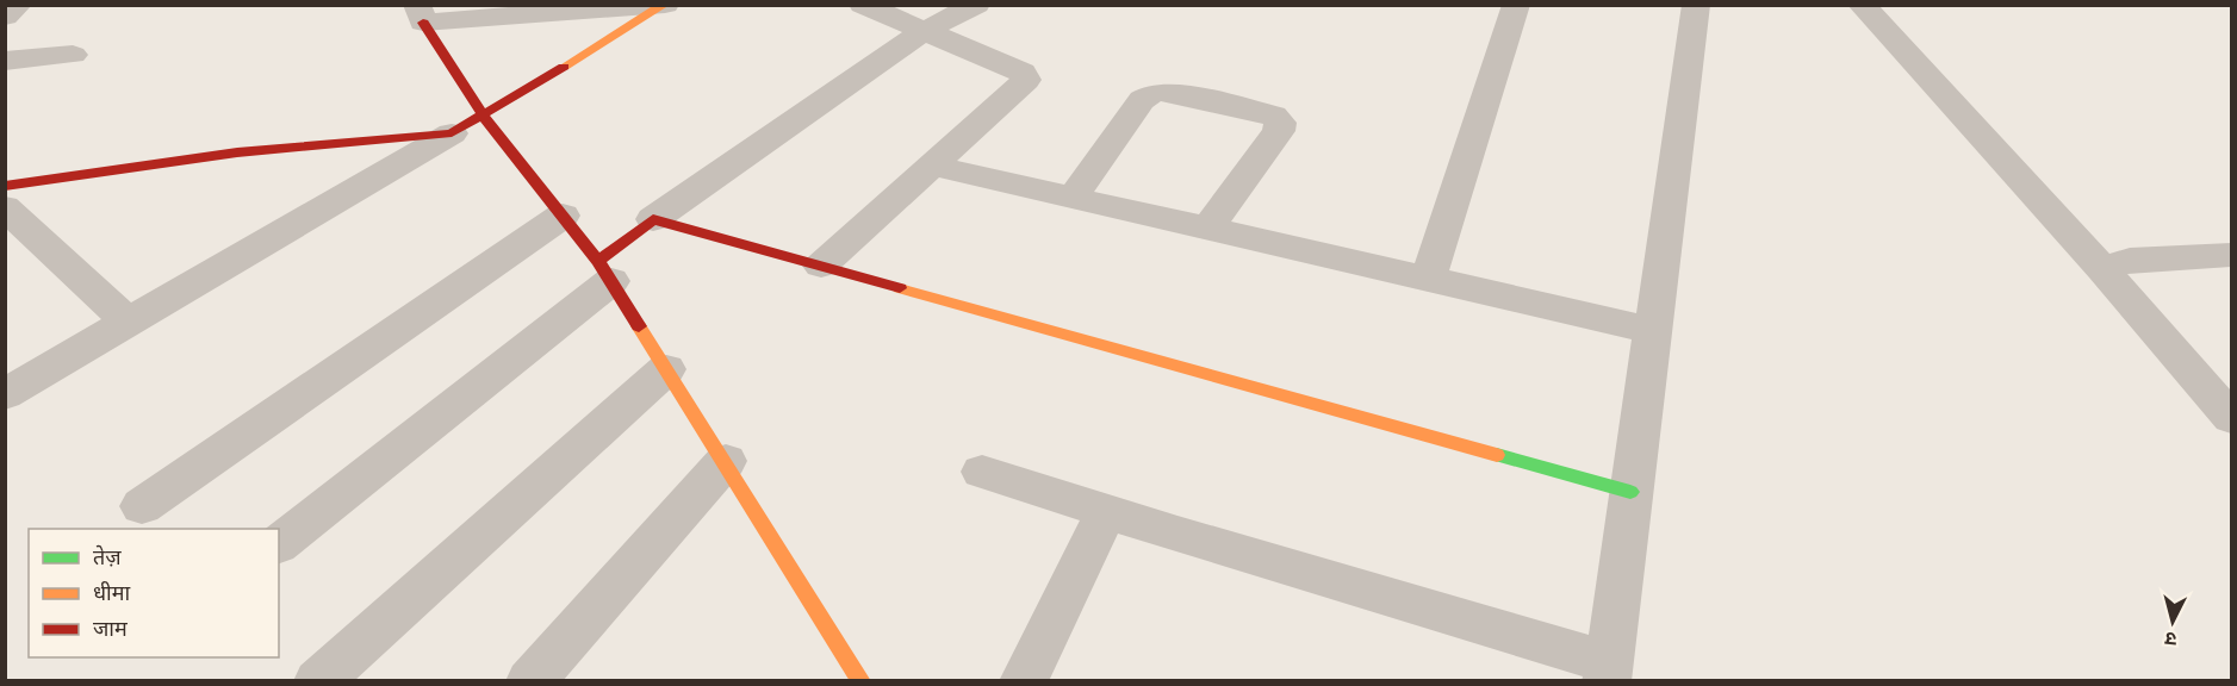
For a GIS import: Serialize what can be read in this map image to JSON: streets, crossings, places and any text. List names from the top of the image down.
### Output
{
  "legend": ["तेज़", "धीमा", "जाम"],
  "north": "bottom"
}
